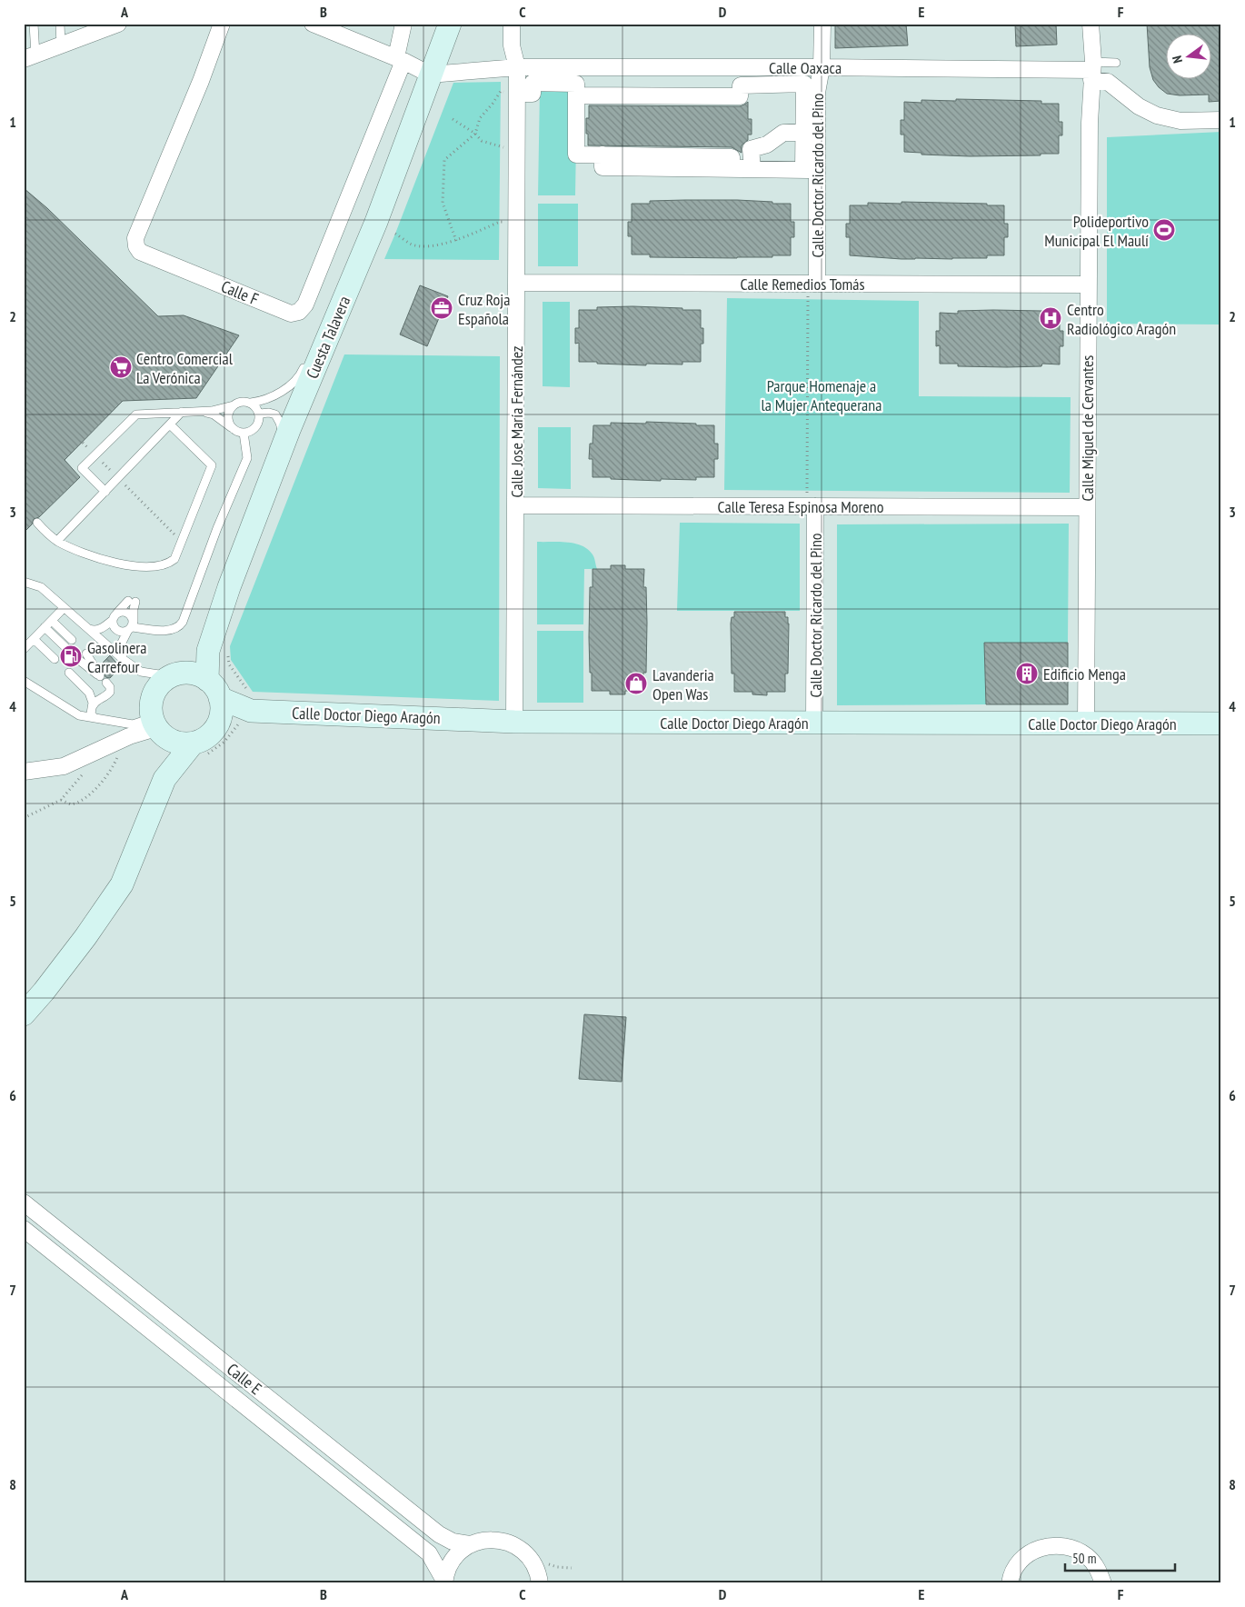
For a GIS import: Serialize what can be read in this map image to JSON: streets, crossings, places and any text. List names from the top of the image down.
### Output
{
  "streets": {
    "main road": ["Cuesta Talavera", "Calle Doctor Diego Aragón"],
    "street": [
      "Calle Oaxaca",
      "Calle Doctor Ricardo del Pino",
      "Calle Remedios Tomás",
      "Calle F",
      "Calle Jose María Fernández",
      "Calle Miguel de Cervantes",
      "Calle Teresa Espinosa Moreno",
      "Calle E"
    ]
  },
  "crossings": [
    ["Calle Oaxaca", "Calle Doctor Ricardo del Pino"],
    ["Calle Oaxaca", "Cuesta Talavera"],
    ["Calle Oaxaca", "Calle Jose María Fernández"],
    ["Calle Oaxaca", "Calle Miguel de Cervantes"],
    ["Calle Doctor Ricardo del Pino", "Calle Remedios Tomás"],
    ["Calle Doctor Ricardo del Pino", "Calle Teresa Espinosa Moreno"],
    ["Calle Doctor Ricardo del Pino", "Calle Doctor Diego Aragón"],
    ["Calle Remedios Tomás", "Calle Jose María Fernández"],
    ["Calle Remedios Tomás", "Calle Miguel de Cervantes"],
    ["Cuesta Talavera", "Calle Doctor Diego Aragón"],
    ["Calle Jose María Fernández", "Calle Teresa Espinosa Moreno"],
    ["Calle Jose María Fernández", "Calle Doctor Diego Aragón"],
    ["Calle Miguel de Cervantes", "Calle Teresa Espinosa Moreno"],
    ["Calle Miguel de Cervantes", "Calle Doctor Diego Aragón"]
  ],
  "parks": ["Parque Homenaje a la Mujer Antequerana"],
  "places": {
    "sports": ["Polideportivo Municipal El Maulí"],
    "office": ["Cruz Roja Española"],
    "hospital": ["Centro Radiológico Aragón"],
    "supermarket": ["Centro Comercial La Verónica"],
    "fuel station": ["Gasolinera Carrefour"],
    "building": ["Edificio Menga"],
    "shop": ["Lavanderia Open Was"]
  },
  "scale_bar": "50 m",
  "north": "left",
  "grid": {
    "columns": [
      "A",
      "B",
      "C",
      "D",
      "E",
      "F"
    ],
    "rows": [
      "1",
      "2",
      "3",
      "4",
      "5",
      "6",
      "7",
      "8"
    ]
  }
}
